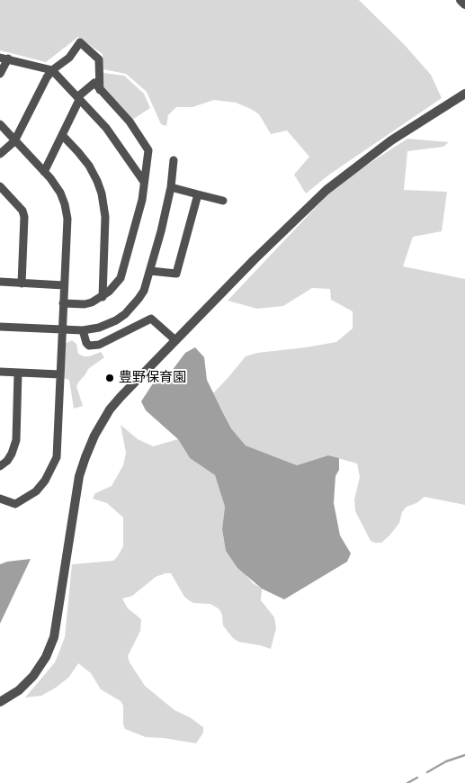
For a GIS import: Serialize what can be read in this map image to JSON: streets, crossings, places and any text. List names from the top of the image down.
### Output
{
  "places": ["豊野保育園"]
}
